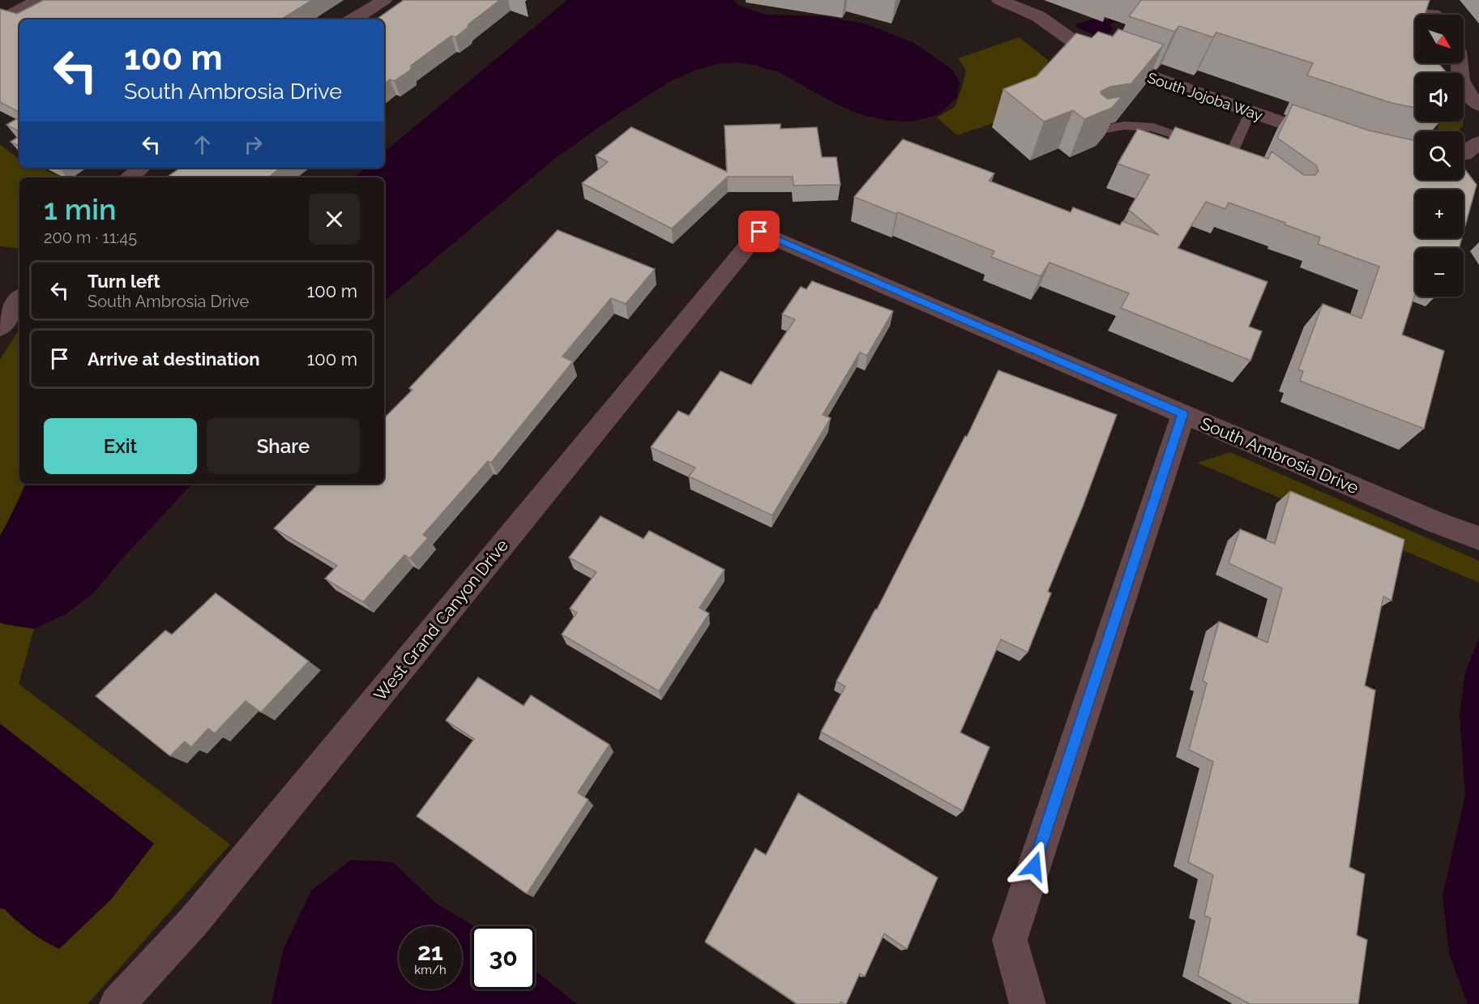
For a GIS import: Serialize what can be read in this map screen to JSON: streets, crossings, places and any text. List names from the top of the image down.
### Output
{
  "streets": {
    "street": ["South Jojoba Way", "South Ambrosia Drive", "West Grand Canyon Drive"]
  },
  "crossings": [
    ["South Ambrosia Drive", "West Grand Canyon Drive"]
  ],
  "north": "bottom right",
  "page": {
    "map_buttons": ["+", "−"],
    "turn": ["100 m", "South Ambrosia Drive"],
    "heading": ["1 min", "200 m · 11:45"],
    "list": [
      {
        "name": "Turn left",
        "note": "South Ambrosia Drive",
        "value": "100 m"
      },
      {
        "name": "Arrive at destination",
        "value": "100 m"
      }
    ],
    "buttons": ["Exit", "Share"],
    "speed": "21 km/h",
    "limit": "30"
  }
}
